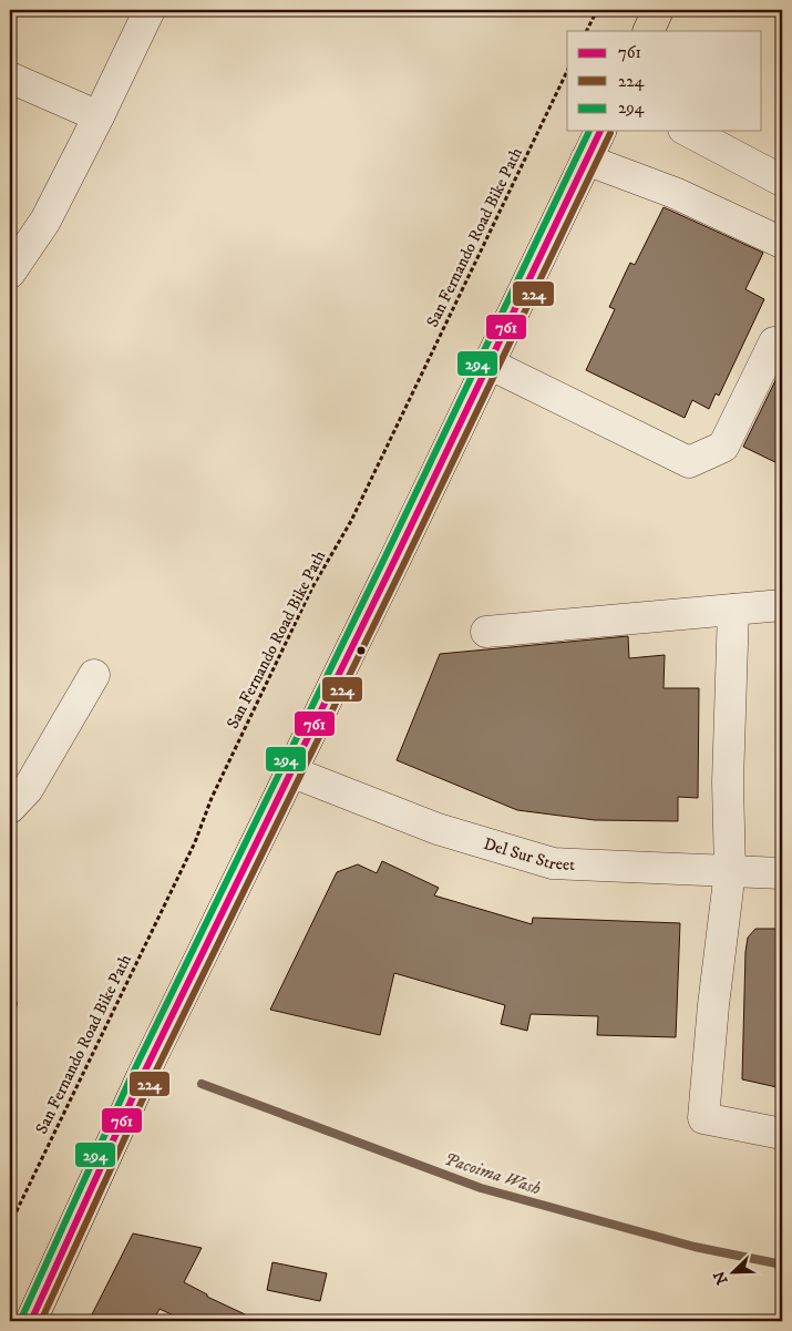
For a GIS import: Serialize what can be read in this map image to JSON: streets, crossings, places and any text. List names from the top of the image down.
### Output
{
  "streets": {
    "street": ["Del Sur Street"],
    "path": ["San Fernando Road Bike Path"]
  },
  "water": ["Pacoima Wash"],
  "lines": ["transit line 761", "transit line 294", "transit line 224"],
  "legend": ["761", "224", "294"],
  "north": "bottom left"
}
